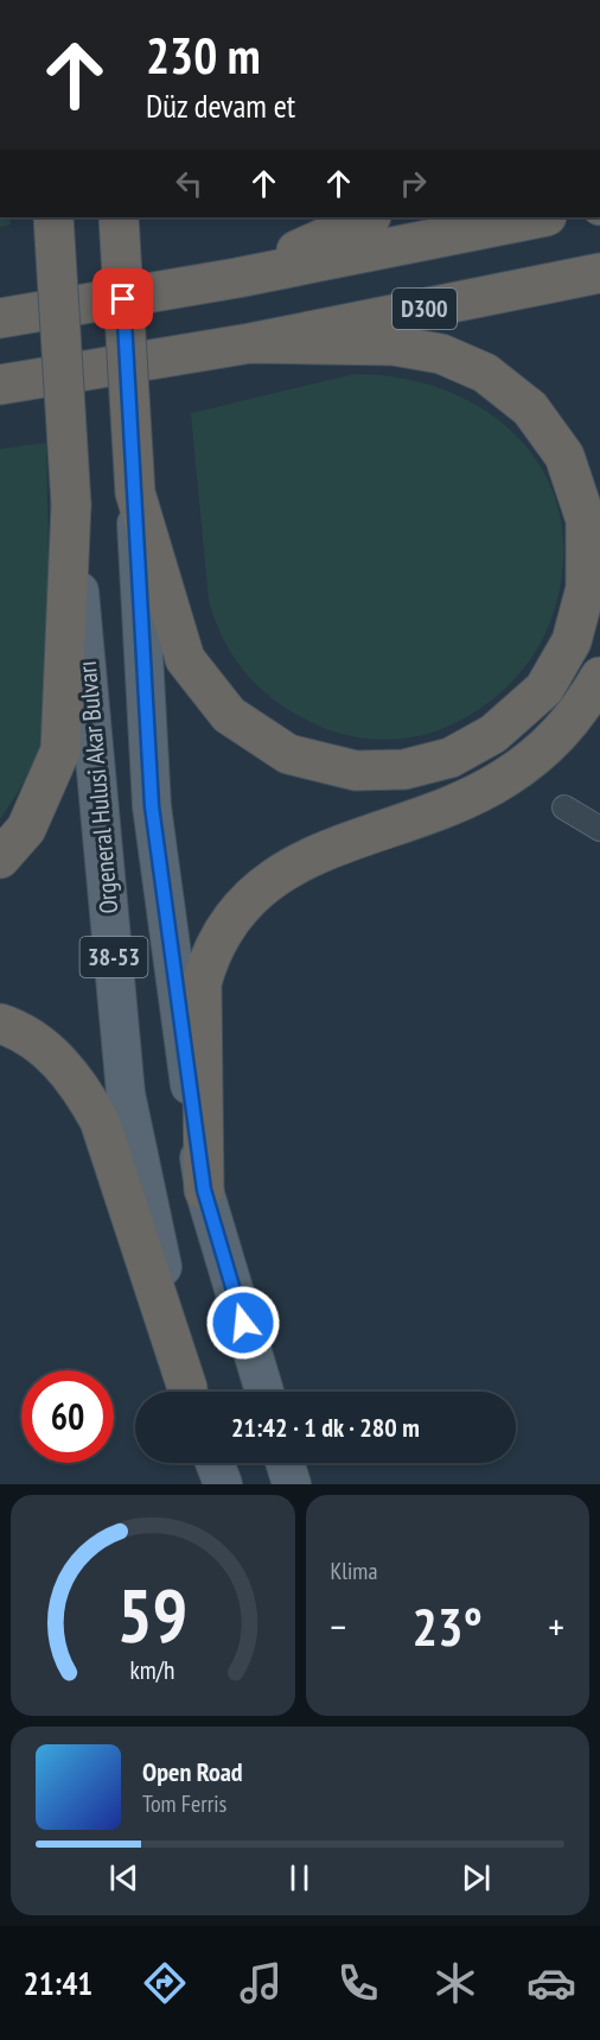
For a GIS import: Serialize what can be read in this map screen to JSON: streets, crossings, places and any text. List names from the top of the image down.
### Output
{
  "streets": {
    "highway": ["D300"],
    "main road": ["Orgeneral Hulusi Akar Bulvarı", "38-53"]
  },
  "page": {
    "turn": ["230 m", "Düz devam et"],
    "limit": "60",
    "trip": "21:42 · 1 dk · 280 m",
    "tile": "Klima",
    "heat": ["−", "23°", "+"],
    "song": ["Open Road", "Tom Ferris"],
    "tabs": "21:41",
    "gauge": ["59", "km/h"]
  }
}
